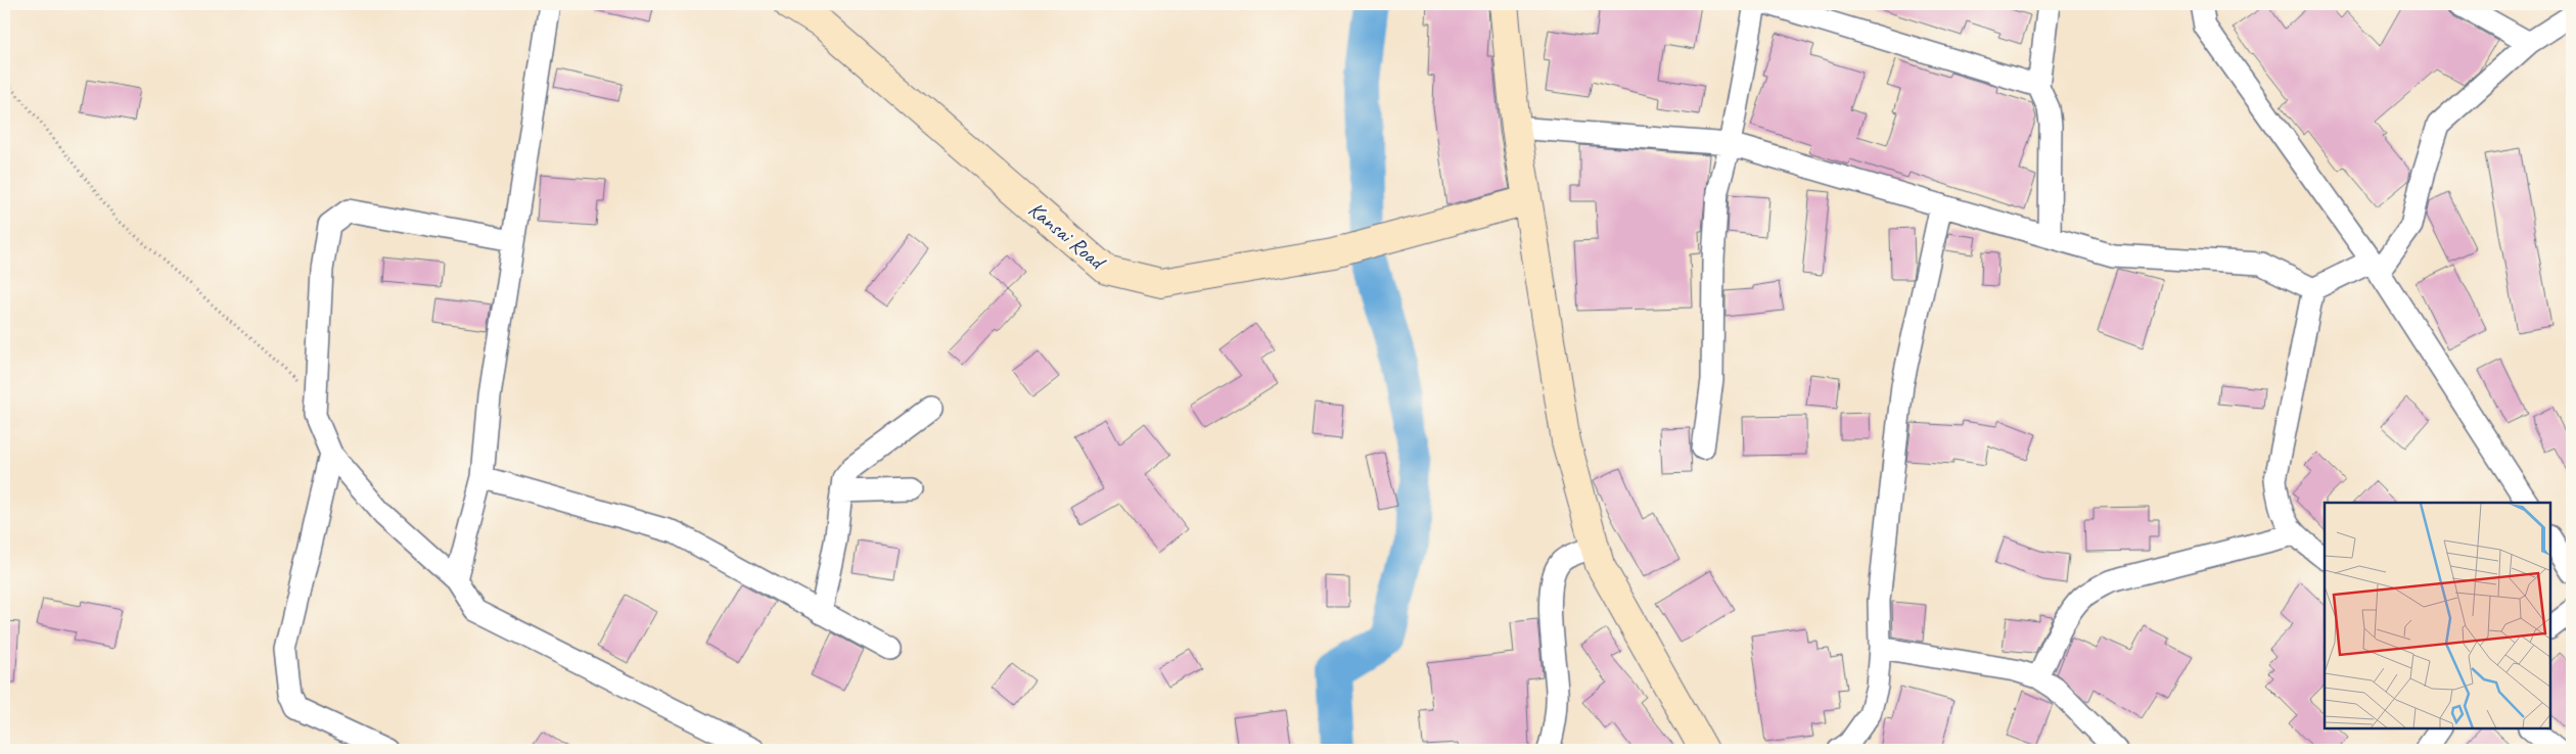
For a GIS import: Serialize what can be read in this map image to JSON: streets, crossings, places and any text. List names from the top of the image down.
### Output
{
  "streets": {
    "street": ["Kansai Road"]
  }
}
